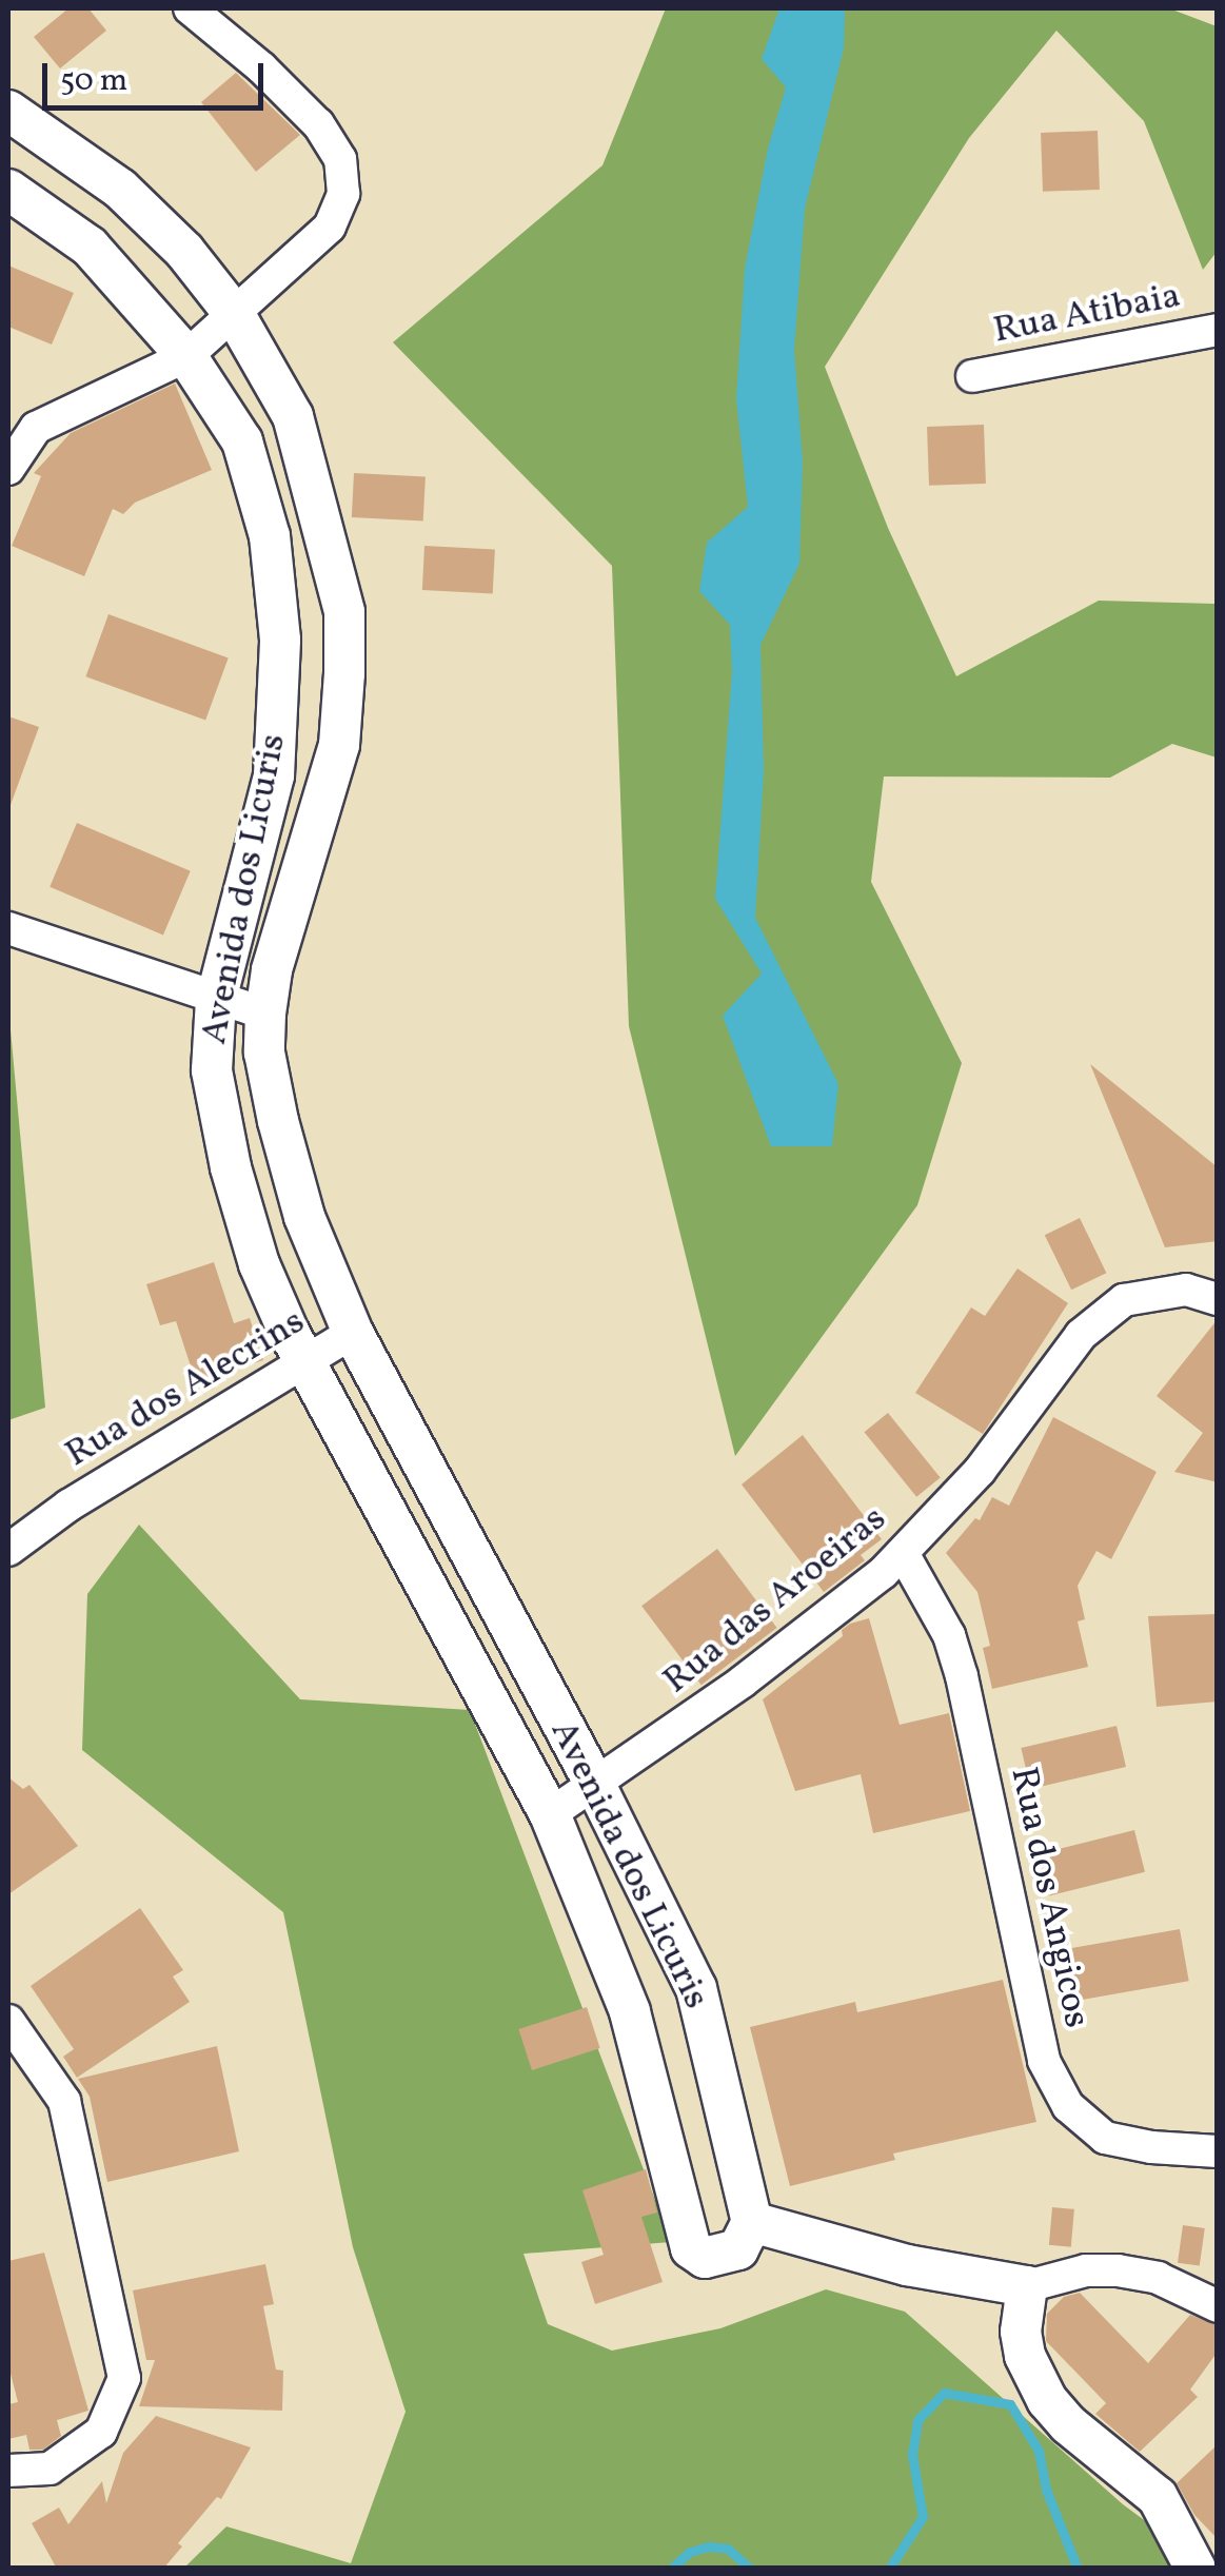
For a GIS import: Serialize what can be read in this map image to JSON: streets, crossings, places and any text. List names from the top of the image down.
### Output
{
  "streets": {
    "street": [
      "Rua Atibaia",
      "Avenida dos Licuris",
      "Rua dos Alecrins",
      "Rua das Aroeiras",
      "Rua dos Angicos"
    ]
  },
  "crossings": [
    ["Avenida dos Licuris", "Rua dos Alecrins"],
    ["Avenida dos Licuris", "Rua das Aroeiras"],
    ["Rua das Aroeiras", "Rua dos Angicos"]
  ],
  "scale_bar": "50 m"
}
